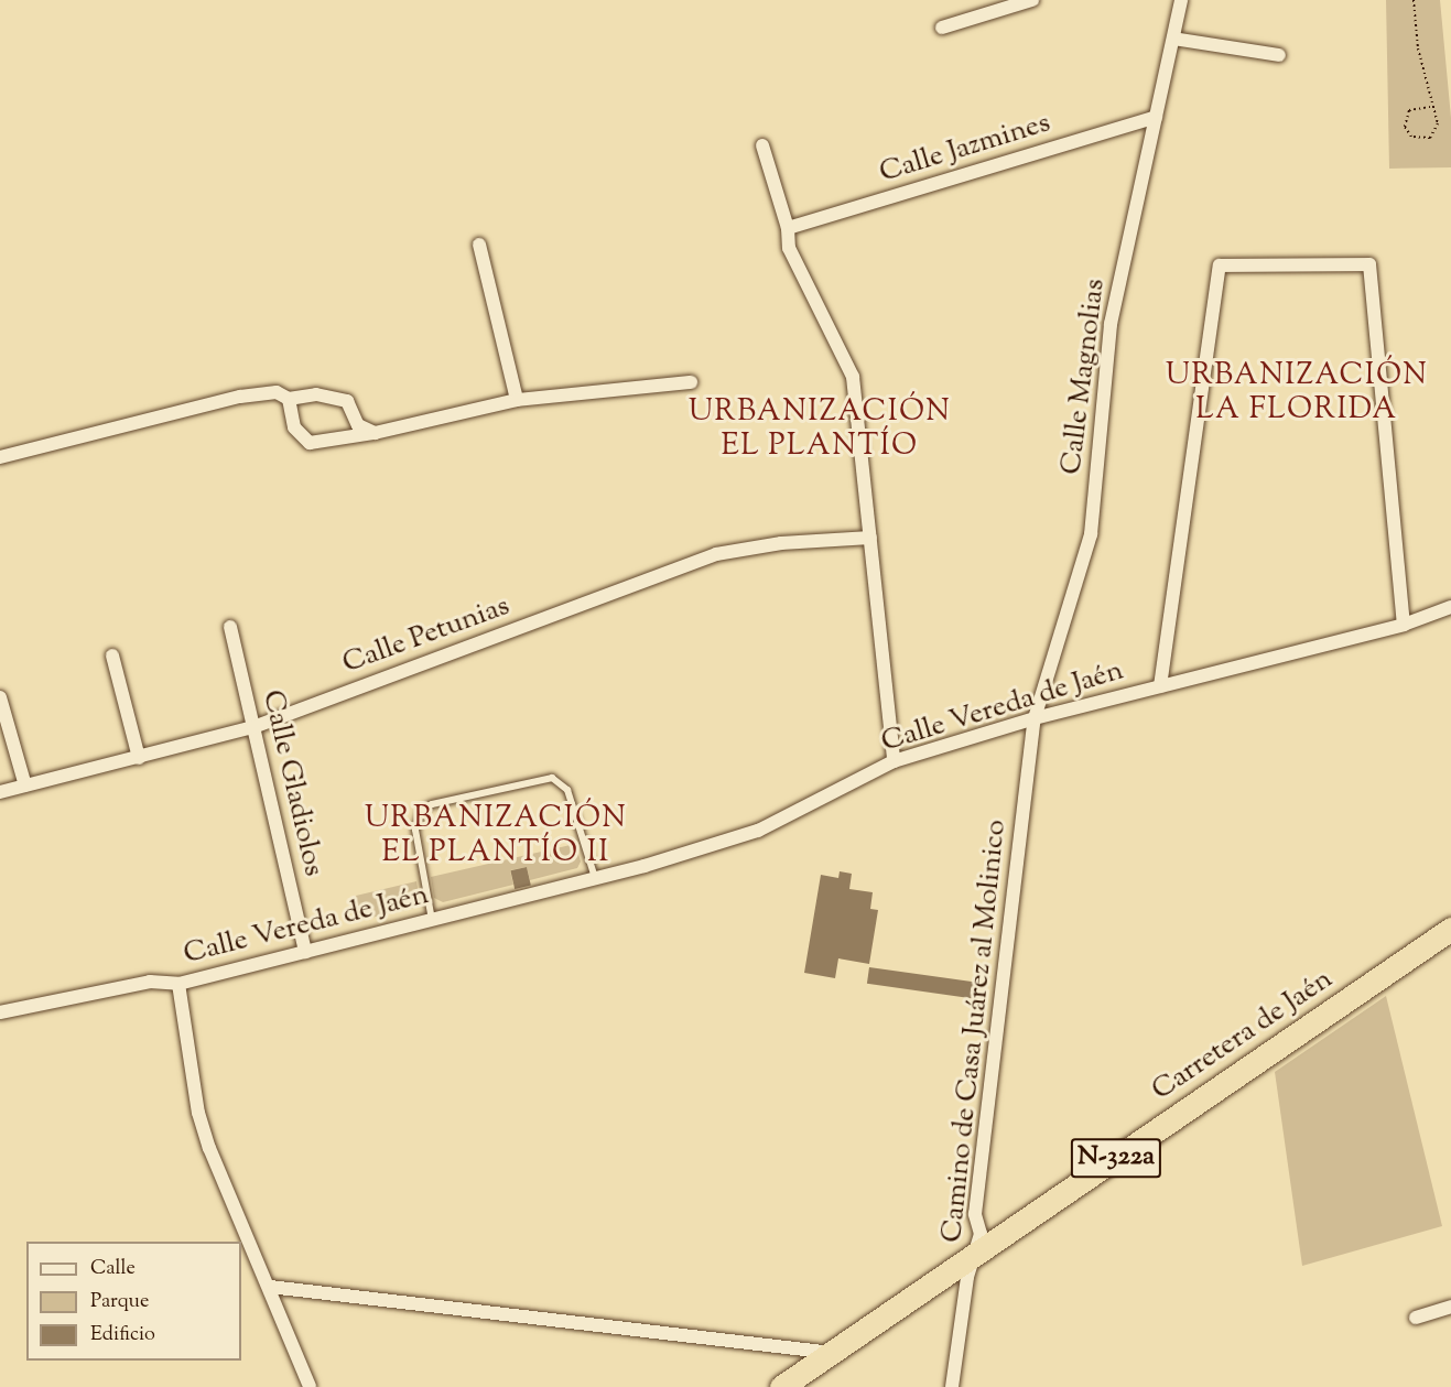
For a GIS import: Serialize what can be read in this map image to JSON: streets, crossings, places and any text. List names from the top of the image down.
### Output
{
  "streets": {
    "highway": ["Carretera de Jaén", "N-322a"],
    "street": [
      "Calle Jazmines",
      "Calle Magnolias",
      "Calle Petunias",
      "Calle Vereda de Jaén",
      "Calle Gladiolos",
      "Camino de Casa Juárez al Molinico"
    ]
  },
  "crossings": [
    ["Calle Jazmines", "Calle Magnolias"],
    ["Calle Magnolias", "Calle Vereda de Jaén"],
    ["Calle Magnolias", "Camino de Casa Juárez al Molinico"],
    ["Calle Petunias", "Calle Gladiolos"],
    ["Calle Vereda de Jaén", "Calle Gladiolos"],
    ["Calle Vereda de Jaén", "Camino de Casa Juárez al Molinico"],
    ["Camino de Casa Juárez al Molinico", "Carretera de Jaén"]
  ],
  "districts": ["URBANIZACIÓN LA FLORIDA", "URBANIZACIÓN EL PLANTÍO", "URBANIZACIÓN EL PLANTÍO II"],
  "legend": ["Calle", "Parque", "Edificio"]
}
